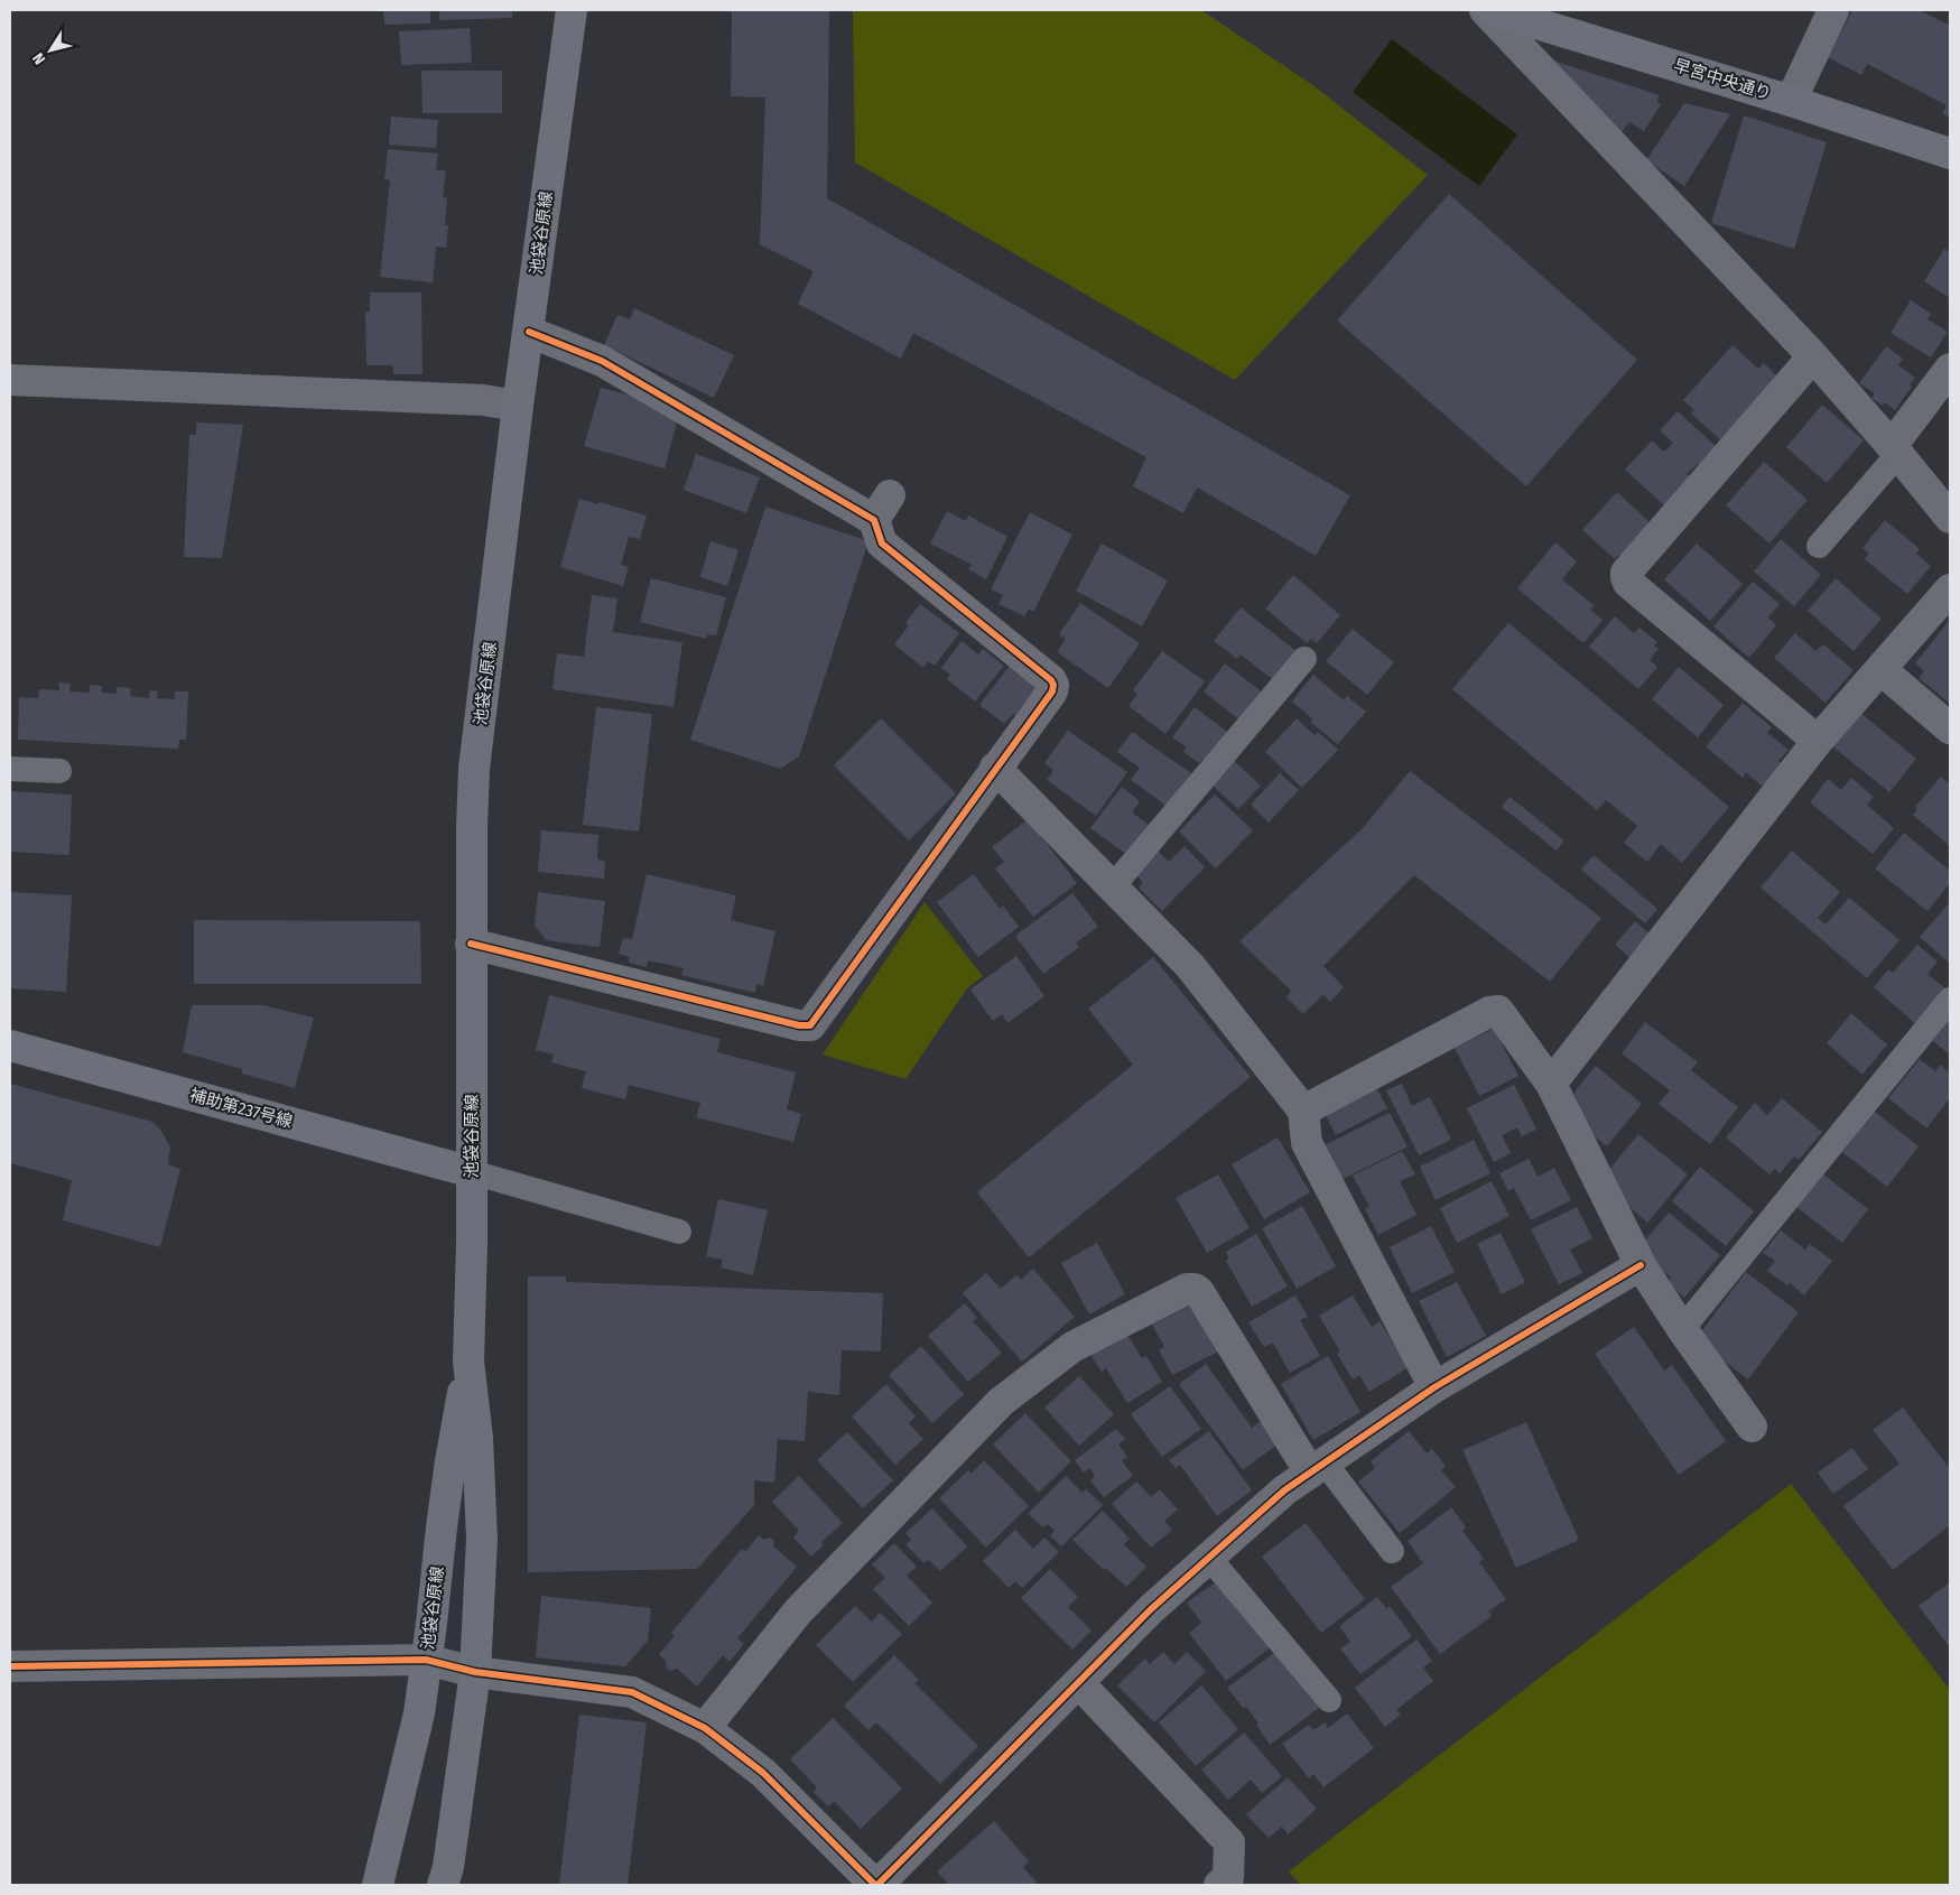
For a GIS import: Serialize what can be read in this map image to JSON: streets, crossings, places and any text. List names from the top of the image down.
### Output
{
  "streets": {
    "main road": ["早宮中央通り", "池袋谷原線", "補助第237号線"]
  },
  "crossings": [
    ["池袋谷原線", "補助第237号線"]
  ],
  "north": "bottom left"
}
